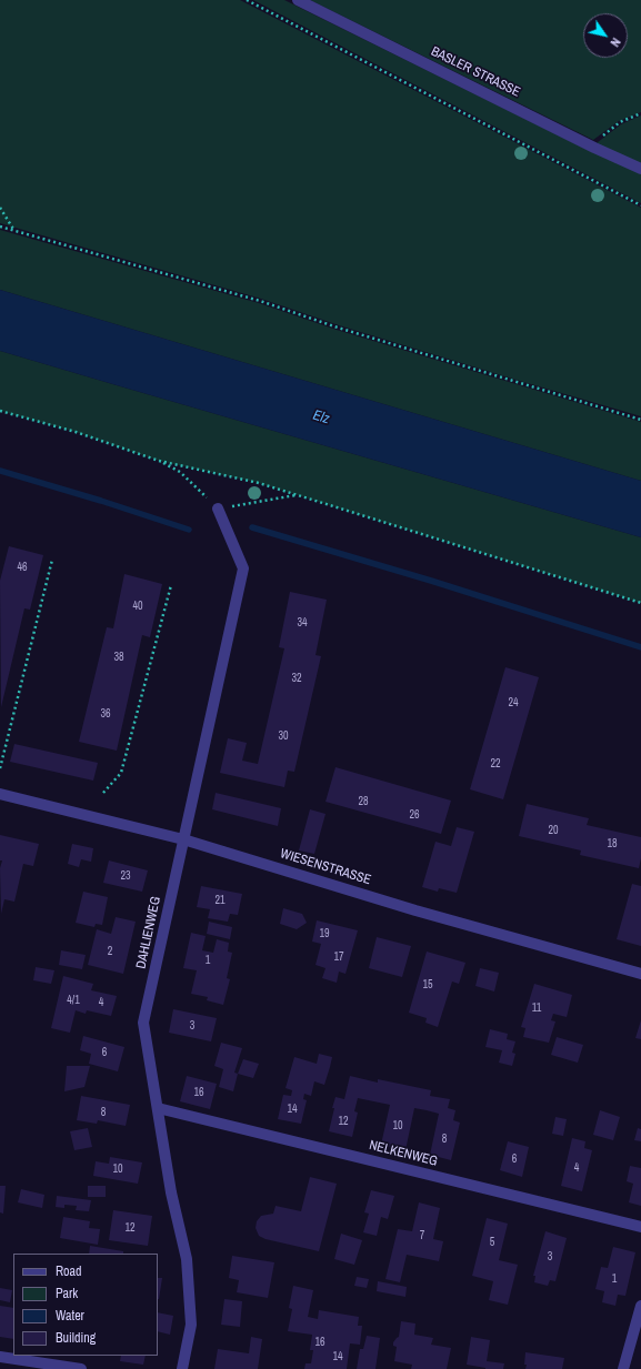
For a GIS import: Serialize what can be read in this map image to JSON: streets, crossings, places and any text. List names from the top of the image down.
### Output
{
  "streets": {
    "street": [
      "BASLER STRASSE",
      "WIESENSTRASSE",
      "DAHLIENWEG",
      "NELKENWEG"
    ]
  },
  "crossings": [
    ["WIESENSTRASSE", "DAHLIENWEG"],
    ["DAHLIENWEG", "NELKENWEG"]
  ],
  "water": ["Elz"],
  "house_numbers": [
    "46",
    "40",
    "34",
    "38",
    "32",
    "24",
    "36",
    "30",
    "22",
    "28",
    "26",
    "20",
    "18",
    "23",
    "21",
    "19",
    "2",
    "17",
    "1",
    "15",
    "4/1",
    "4",
    "11",
    "3",
    "6",
    "16",
    "14",
    "8",
    "12",
    "10",
    "8",
    "6",
    "4",
    "10",
    "12",
    "7",
    "5",
    "3",
    "1",
    "16",
    "14"
  ],
  "legend": [
    "Road",
    "Park",
    "Water",
    "Building"
  ],
  "north": "bottom right"
}
